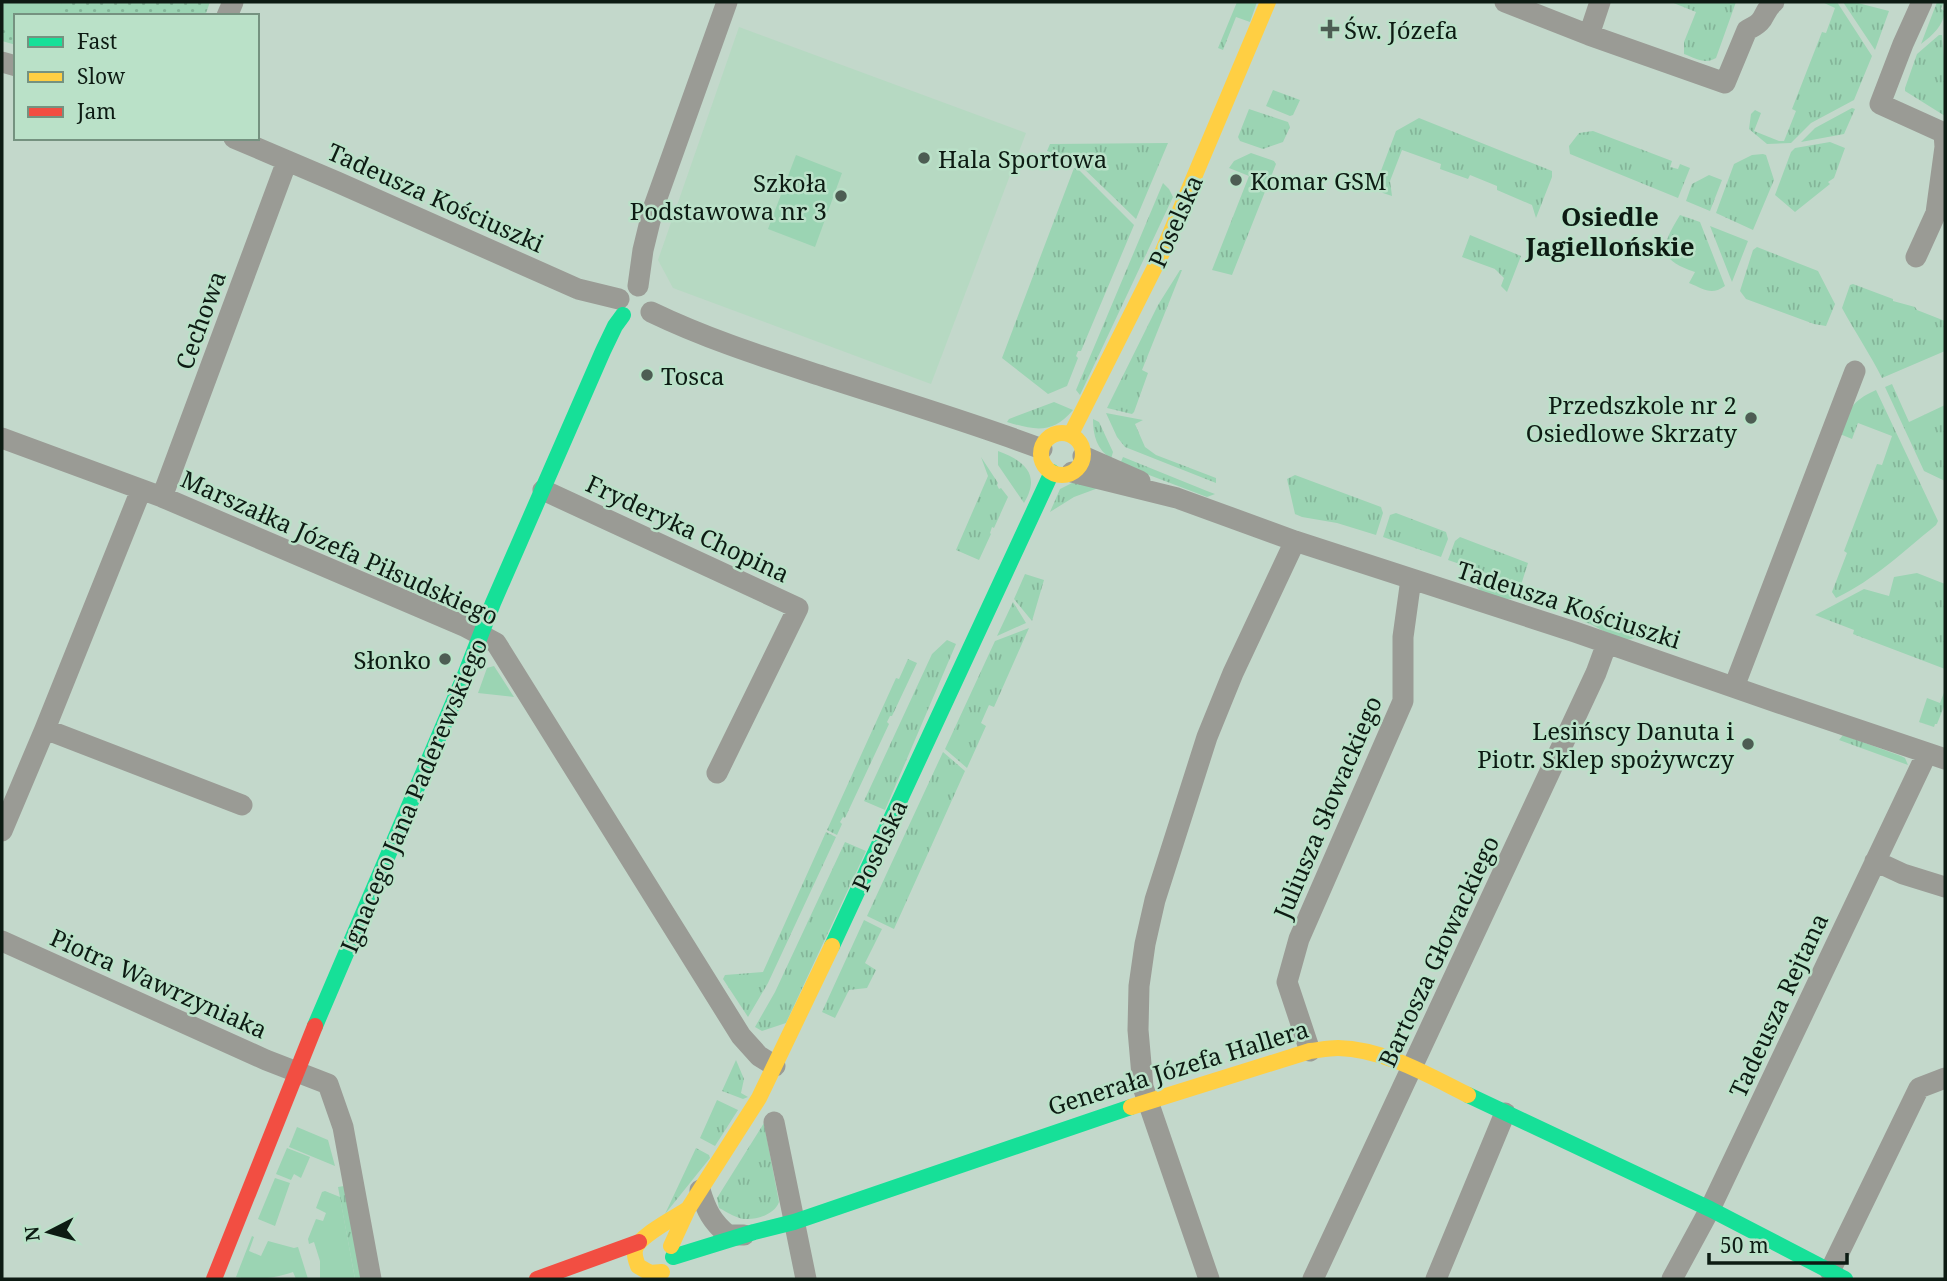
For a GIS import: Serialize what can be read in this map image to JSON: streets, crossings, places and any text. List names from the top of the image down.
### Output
{
  "streets": {
    "street": [
      "Tadeusza Kościuszki",
      "Poselska",
      "Cechowa",
      "Fryderyka Chopina",
      "Marszałka Józefa Piłsudskiego",
      "Ignacego Jana Paderewskiego",
      "Juliusza Słowackiego",
      "Bartosza Głowackiego",
      "Piotra Wawrzyniaka",
      "Tadeusza Rejtana",
      "Generała Józefa Hallera"
    ]
  },
  "crossings": [
    ["Tadeusza Kościuszki", "Poselska"],
    ["Tadeusza Kościuszki", "Cechowa"],
    ["Tadeusza Kościuszki", "Ignacego Jana Paderewskiego"],
    ["Tadeusza Kościuszki", "Juliusza Słowackiego"],
    ["Tadeusza Kościuszki", "Bartosza Głowackiego"],
    ["Tadeusza Kościuszki", "Tadeusza Rejtana"],
    ["Poselska", "Marszałka Józefa Piłsudskiego"],
    ["Poselska", "Generała Józefa Hallera"],
    ["Cechowa", "Marszałka Józefa Piłsudskiego"],
    ["Fryderyka Chopina", "Ignacego Jana Paderewskiego"],
    ["Marszałka Józefa Piłsudskiego", "Ignacego Jana Paderewskiego"],
    ["Ignacego Jana Paderewskiego", "Piotra Wawrzyniaka"],
    ["Juliusza Słowackiego", "Generała Józefa Hallera"],
    ["Bartosza Głowackiego", "Generała Józefa Hallera"],
    ["Tadeusza Rejtana", "Generała Józefa Hallera"]
  ],
  "districts": ["Osiedle Jagiellońskie"],
  "places": {
    "health": ["Św. Józefa"],
    "other": [
      "Hala Sportowa",
      "Komar GSM",
      "Szkoła Podstawowa nr 3",
      "Tosca",
      "Przedszkole nr 2 Osiedlowe Skrzaty",
      "Słonko",
      "Lesińscy Danuta i Piotr. Sklep spożywczy"
    ]
  },
  "legend": ["Fast", "Slow", "Jam"],
  "scale_bar": "50 m",
  "north": "left"
}
